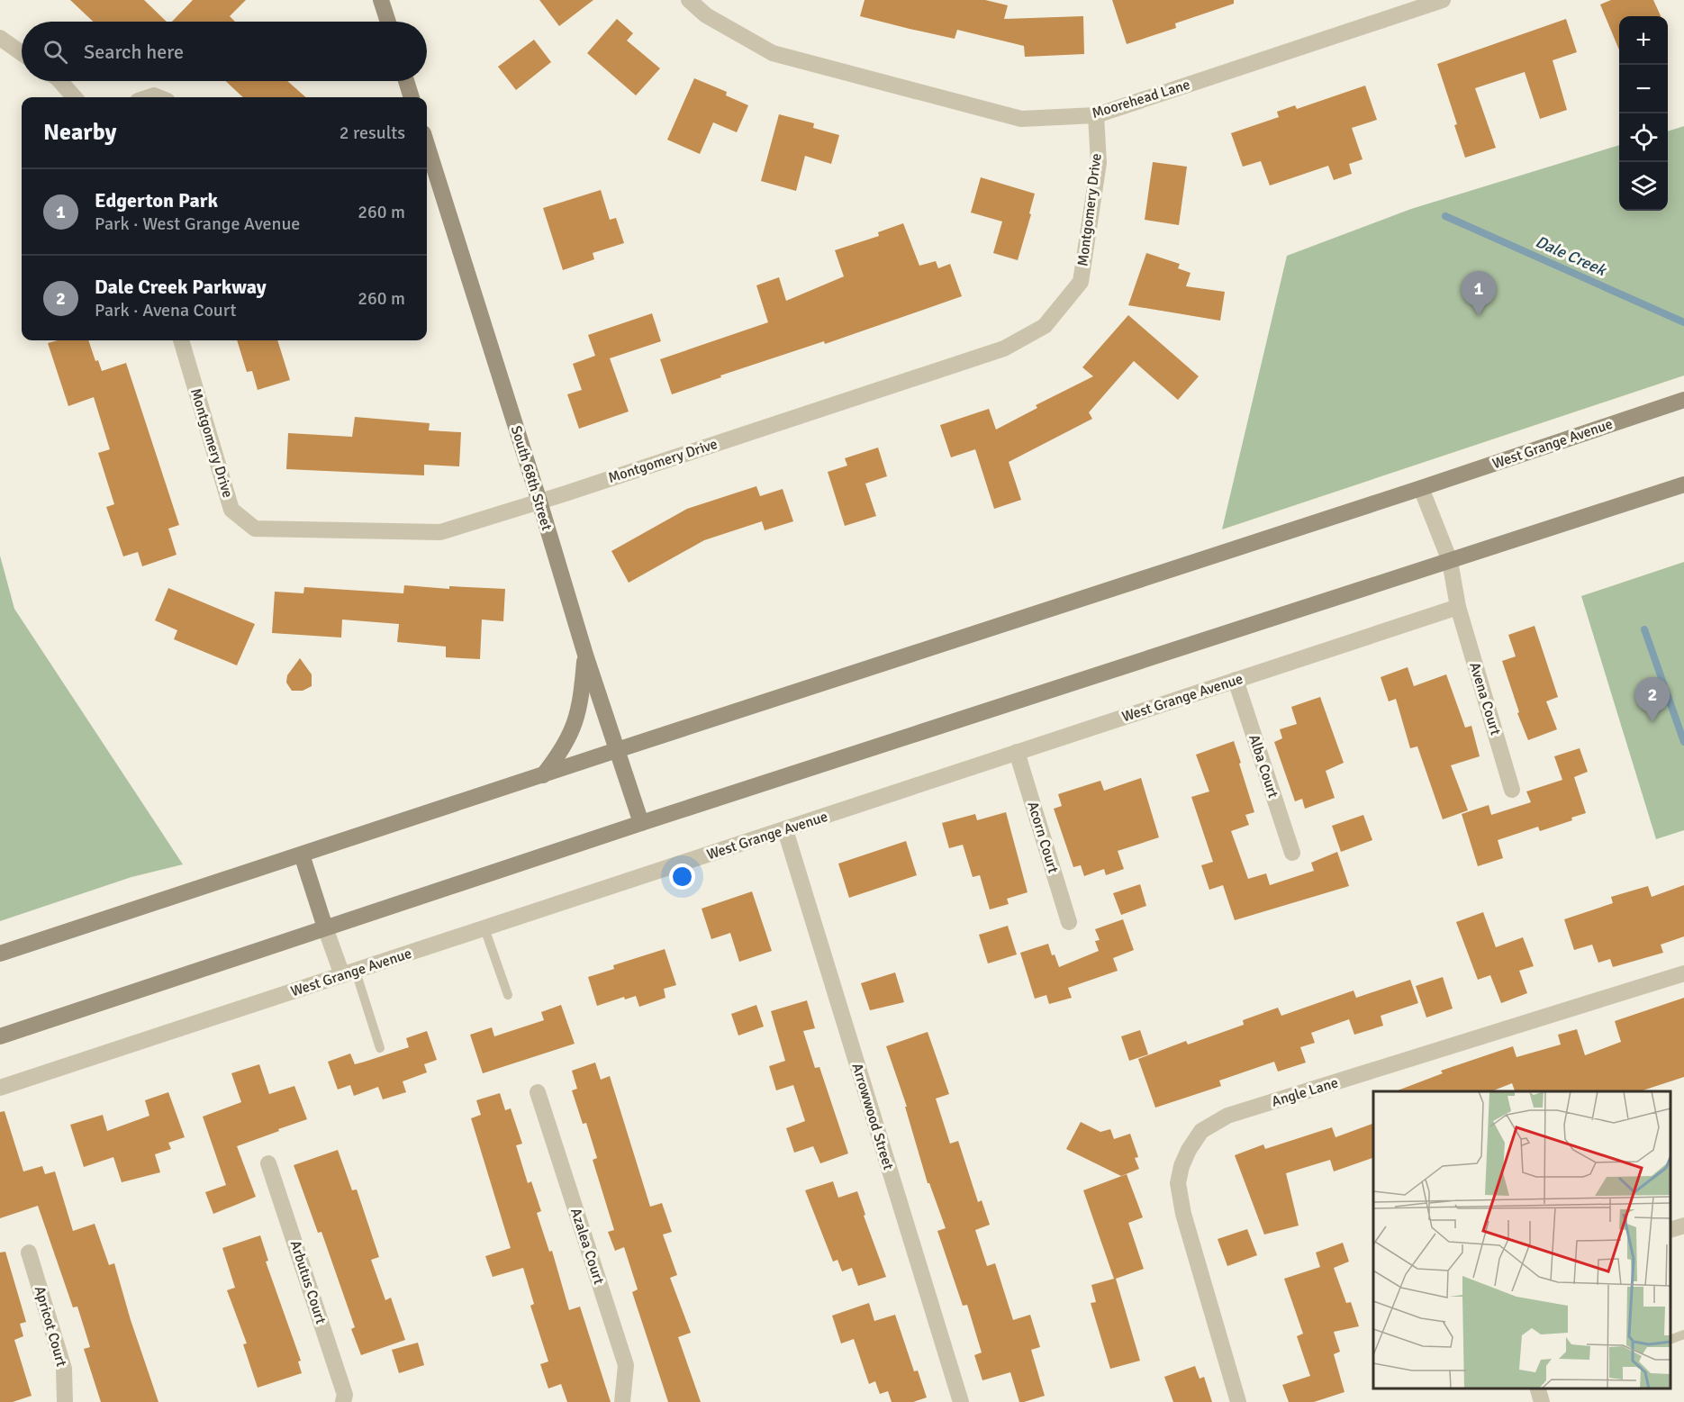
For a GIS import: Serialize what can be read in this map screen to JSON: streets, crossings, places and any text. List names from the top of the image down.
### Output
{
  "streets": {
    "street": [
      "Moorehead Lane",
      "Montgomery Drive",
      "West Grange Avenue",
      "South 68th Street",
      "Avena Court",
      "Alba Court",
      "Acorn Court",
      "Angle Lane",
      "Arrowwood Street",
      "Azalea Court",
      "Arbutus Court",
      "Apricot Court"
    ]
  },
  "crossings": [
    ["Moorehead Lane", "Montgomery Drive"],
    ["Montgomery Drive", "South 68th Street"],
    ["West Grange Avenue", "South 68th Street"],
    ["West Grange Avenue", "Avena Court"],
    ["West Grange Avenue", "Alba Court"],
    ["West Grange Avenue", "Acorn Court"],
    ["West Grange Avenue", "Arrowwood Street"]
  ],
  "water": ["Dale Creek"],
  "page": {
    "map_buttons": ["+", "−"],
    "search": "Search here",
    "heading": ["Nearby", "2 results"],
    "list": [
      {
        "mark": "1",
        "name": "Edgerton Park",
        "note": "Park · West Grange Avenue",
        "value": "260 m"
      },
      {
        "mark": "2",
        "name": "Dale Creek Parkway",
        "note": "Park · Avena Court",
        "value": "260 m"
      }
    ],
    "pins": ["1", "2"]
  }
}
